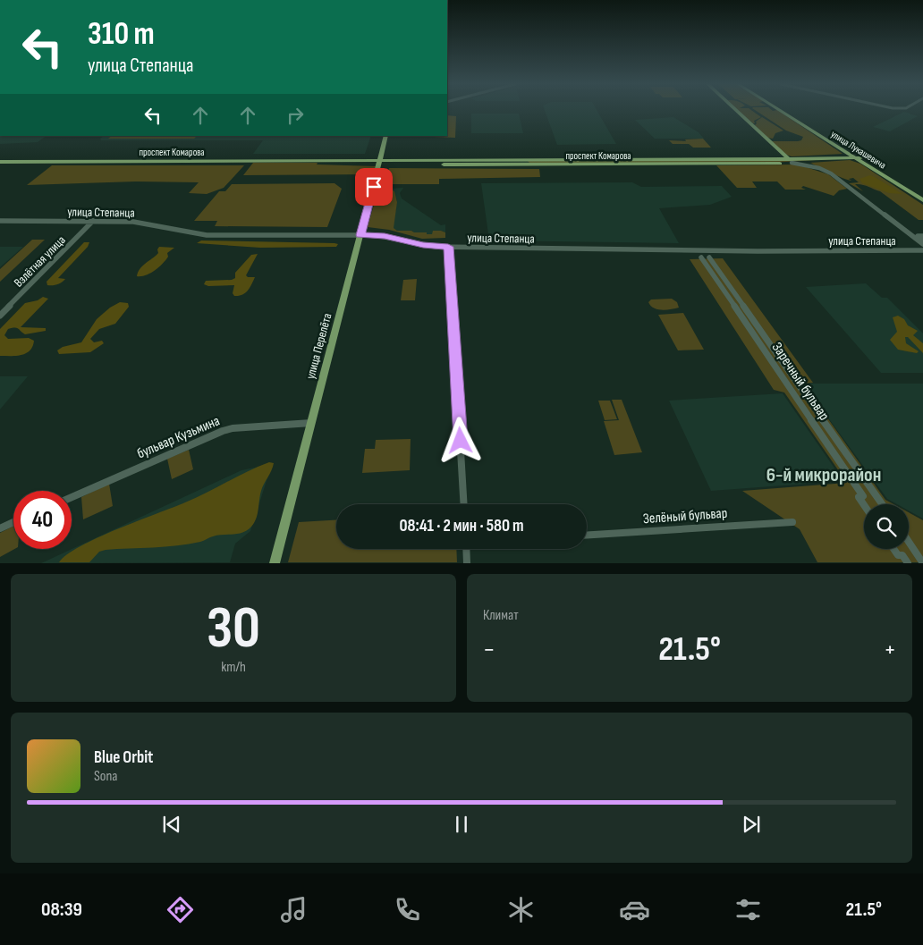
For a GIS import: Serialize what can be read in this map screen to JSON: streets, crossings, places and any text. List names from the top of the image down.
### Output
{
  "streets": {
    "main road": ["улица Лукашевича", "проспект Комарова", "улица Перелёта"],
    "street": [
      "улица Степанца",
      "Взлётная улица",
      "Заречный бульвар",
      "бульвар Кузьмина",
      "Зелёный бульвар"
    ]
  },
  "crossings": [
    ["улица Лукашевича", "проспект Комарова"],
    ["проспект Комарова", "улица Перелёта"],
    ["улица Степанца", "Взлётная улица"],
    ["улица Степанца", "улица Перелёта"],
    ["улица Перелёта", "бульвар Кузьмина"]
  ],
  "districts": ["6-й микрорайон"],
  "page": {
    "turn": ["310 m", "улица Степанца"],
    "limit": "40",
    "trip": "08:41 · 2 мин · 580 m",
    "tile": [
      ["30", "km/h"],
      "Климат"
    ],
    "heat": ["−", "21.5°", "+"],
    "song": ["Blue Orbit", "Sona"],
    "tabs": ["08:39", "21.5°"]
  }
}
